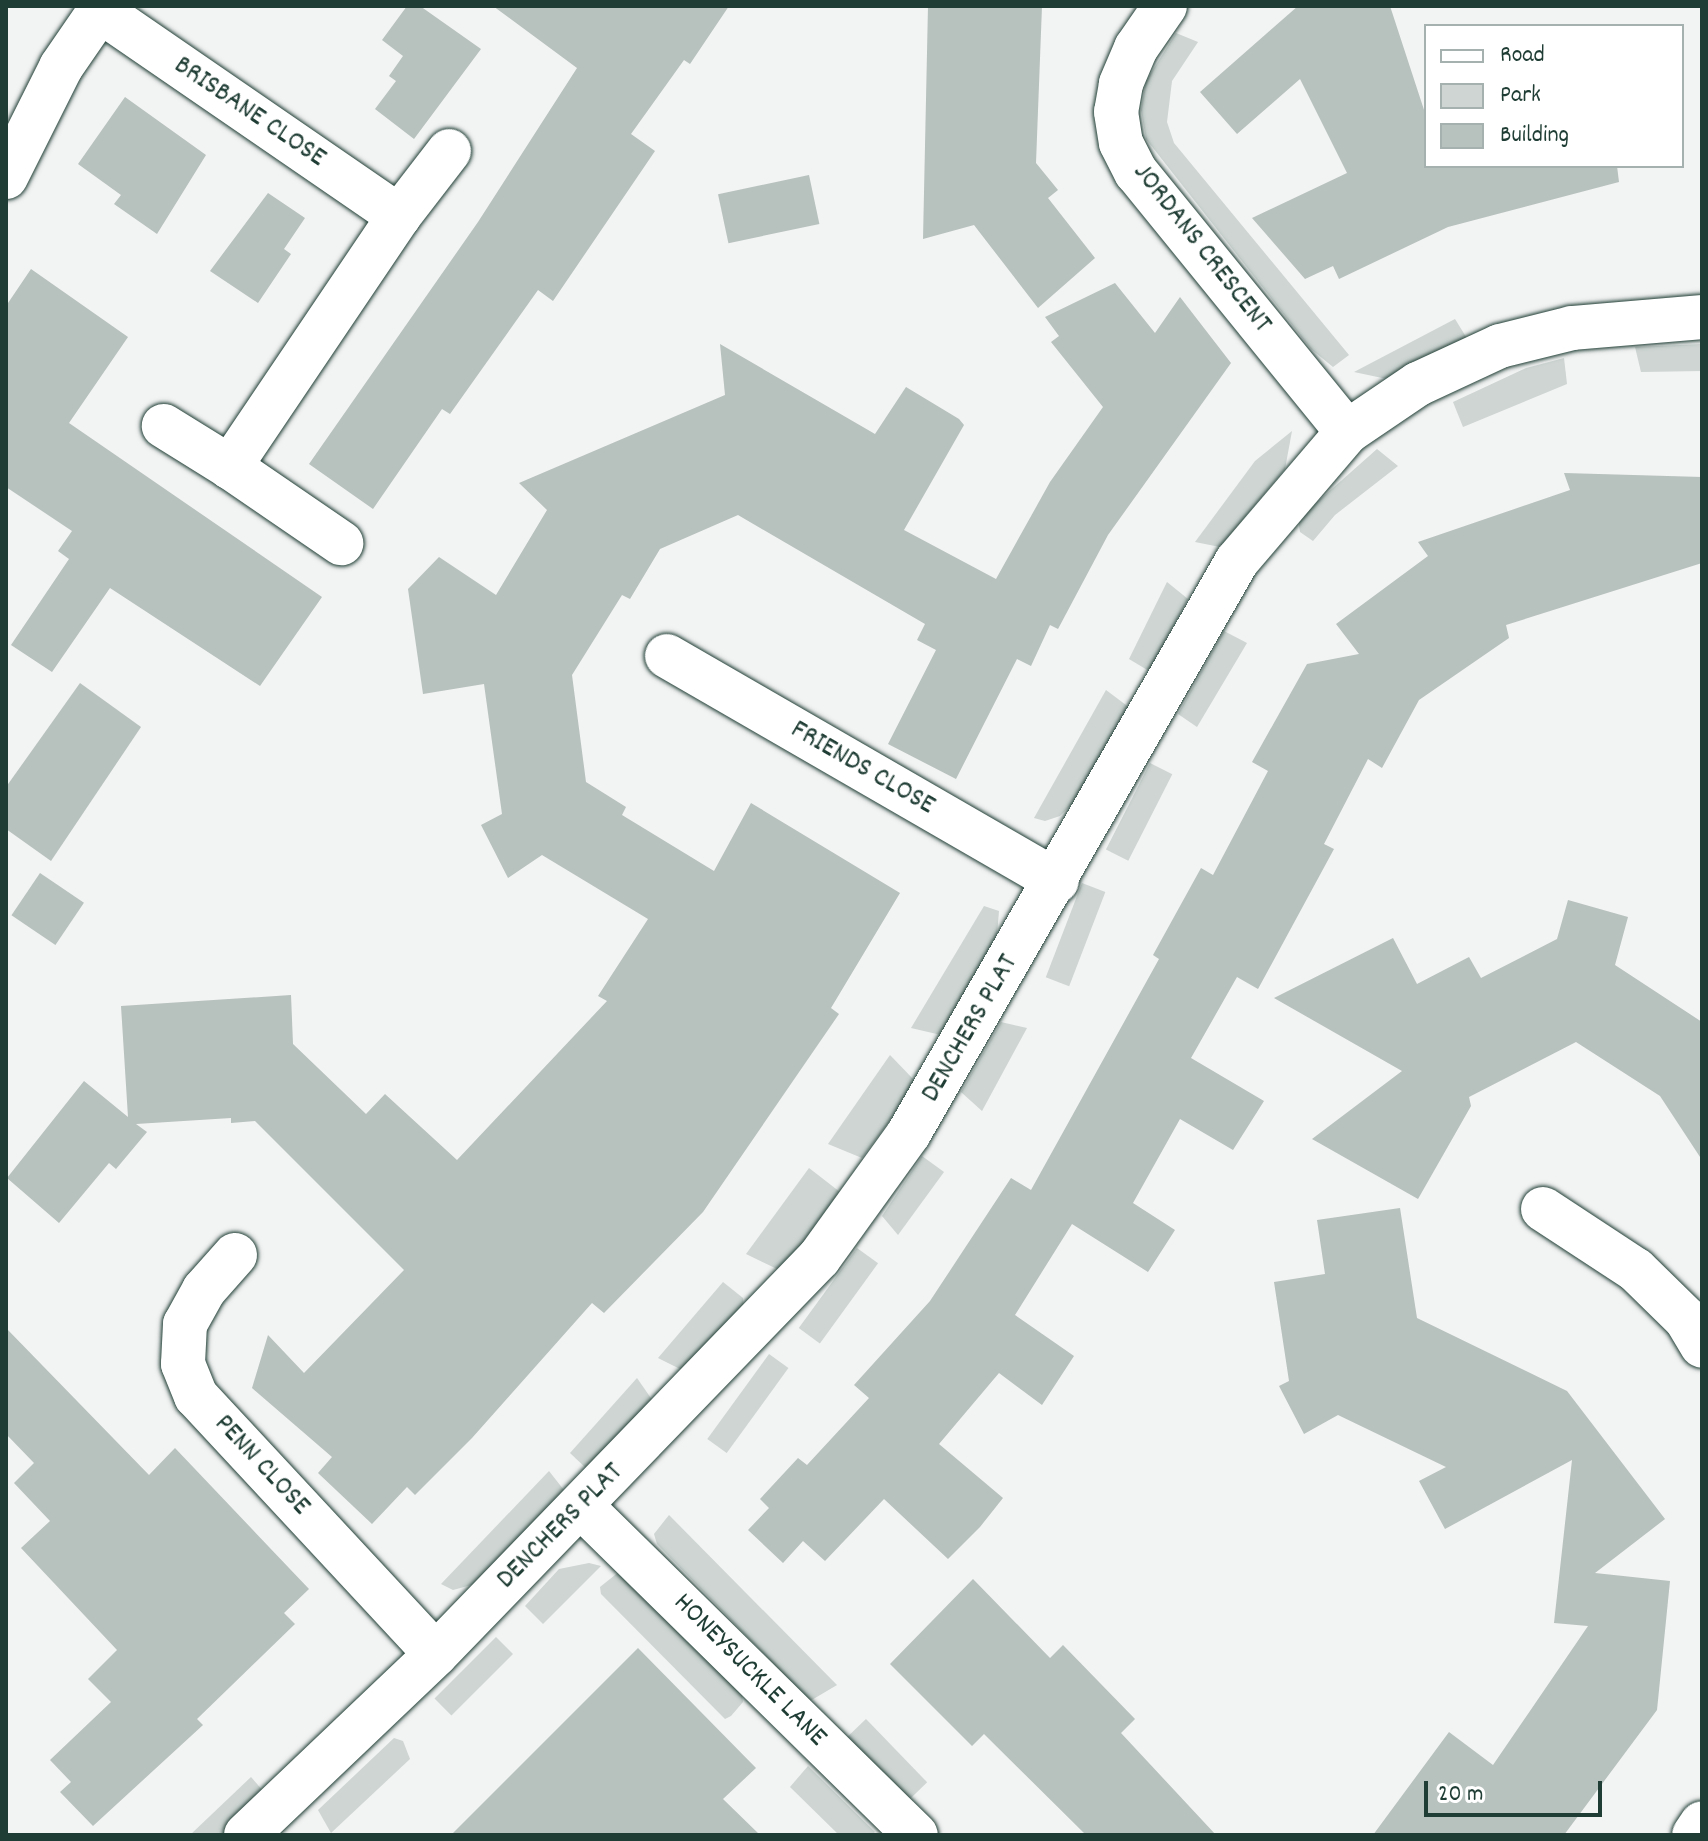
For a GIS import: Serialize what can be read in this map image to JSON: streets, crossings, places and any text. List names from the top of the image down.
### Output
{
  "streets": {
    "street": [
      "BRISBANE CLOSE",
      "JORDANS CRESCENT",
      "FRIENDS CLOSE",
      "DENCHERS PLAT",
      "PENN CLOSE",
      "HONEYSUCKLE LANE"
    ]
  },
  "crossings": [
    ["JORDANS CRESCENT", "DENCHERS PLAT"],
    ["FRIENDS CLOSE", "DENCHERS PLAT"],
    ["DENCHERS PLAT", "PENN CLOSE"],
    ["DENCHERS PLAT", "HONEYSUCKLE LANE"]
  ],
  "legend": ["Road", "Park", "Building"],
  "scale_bar": "20 m"
}
